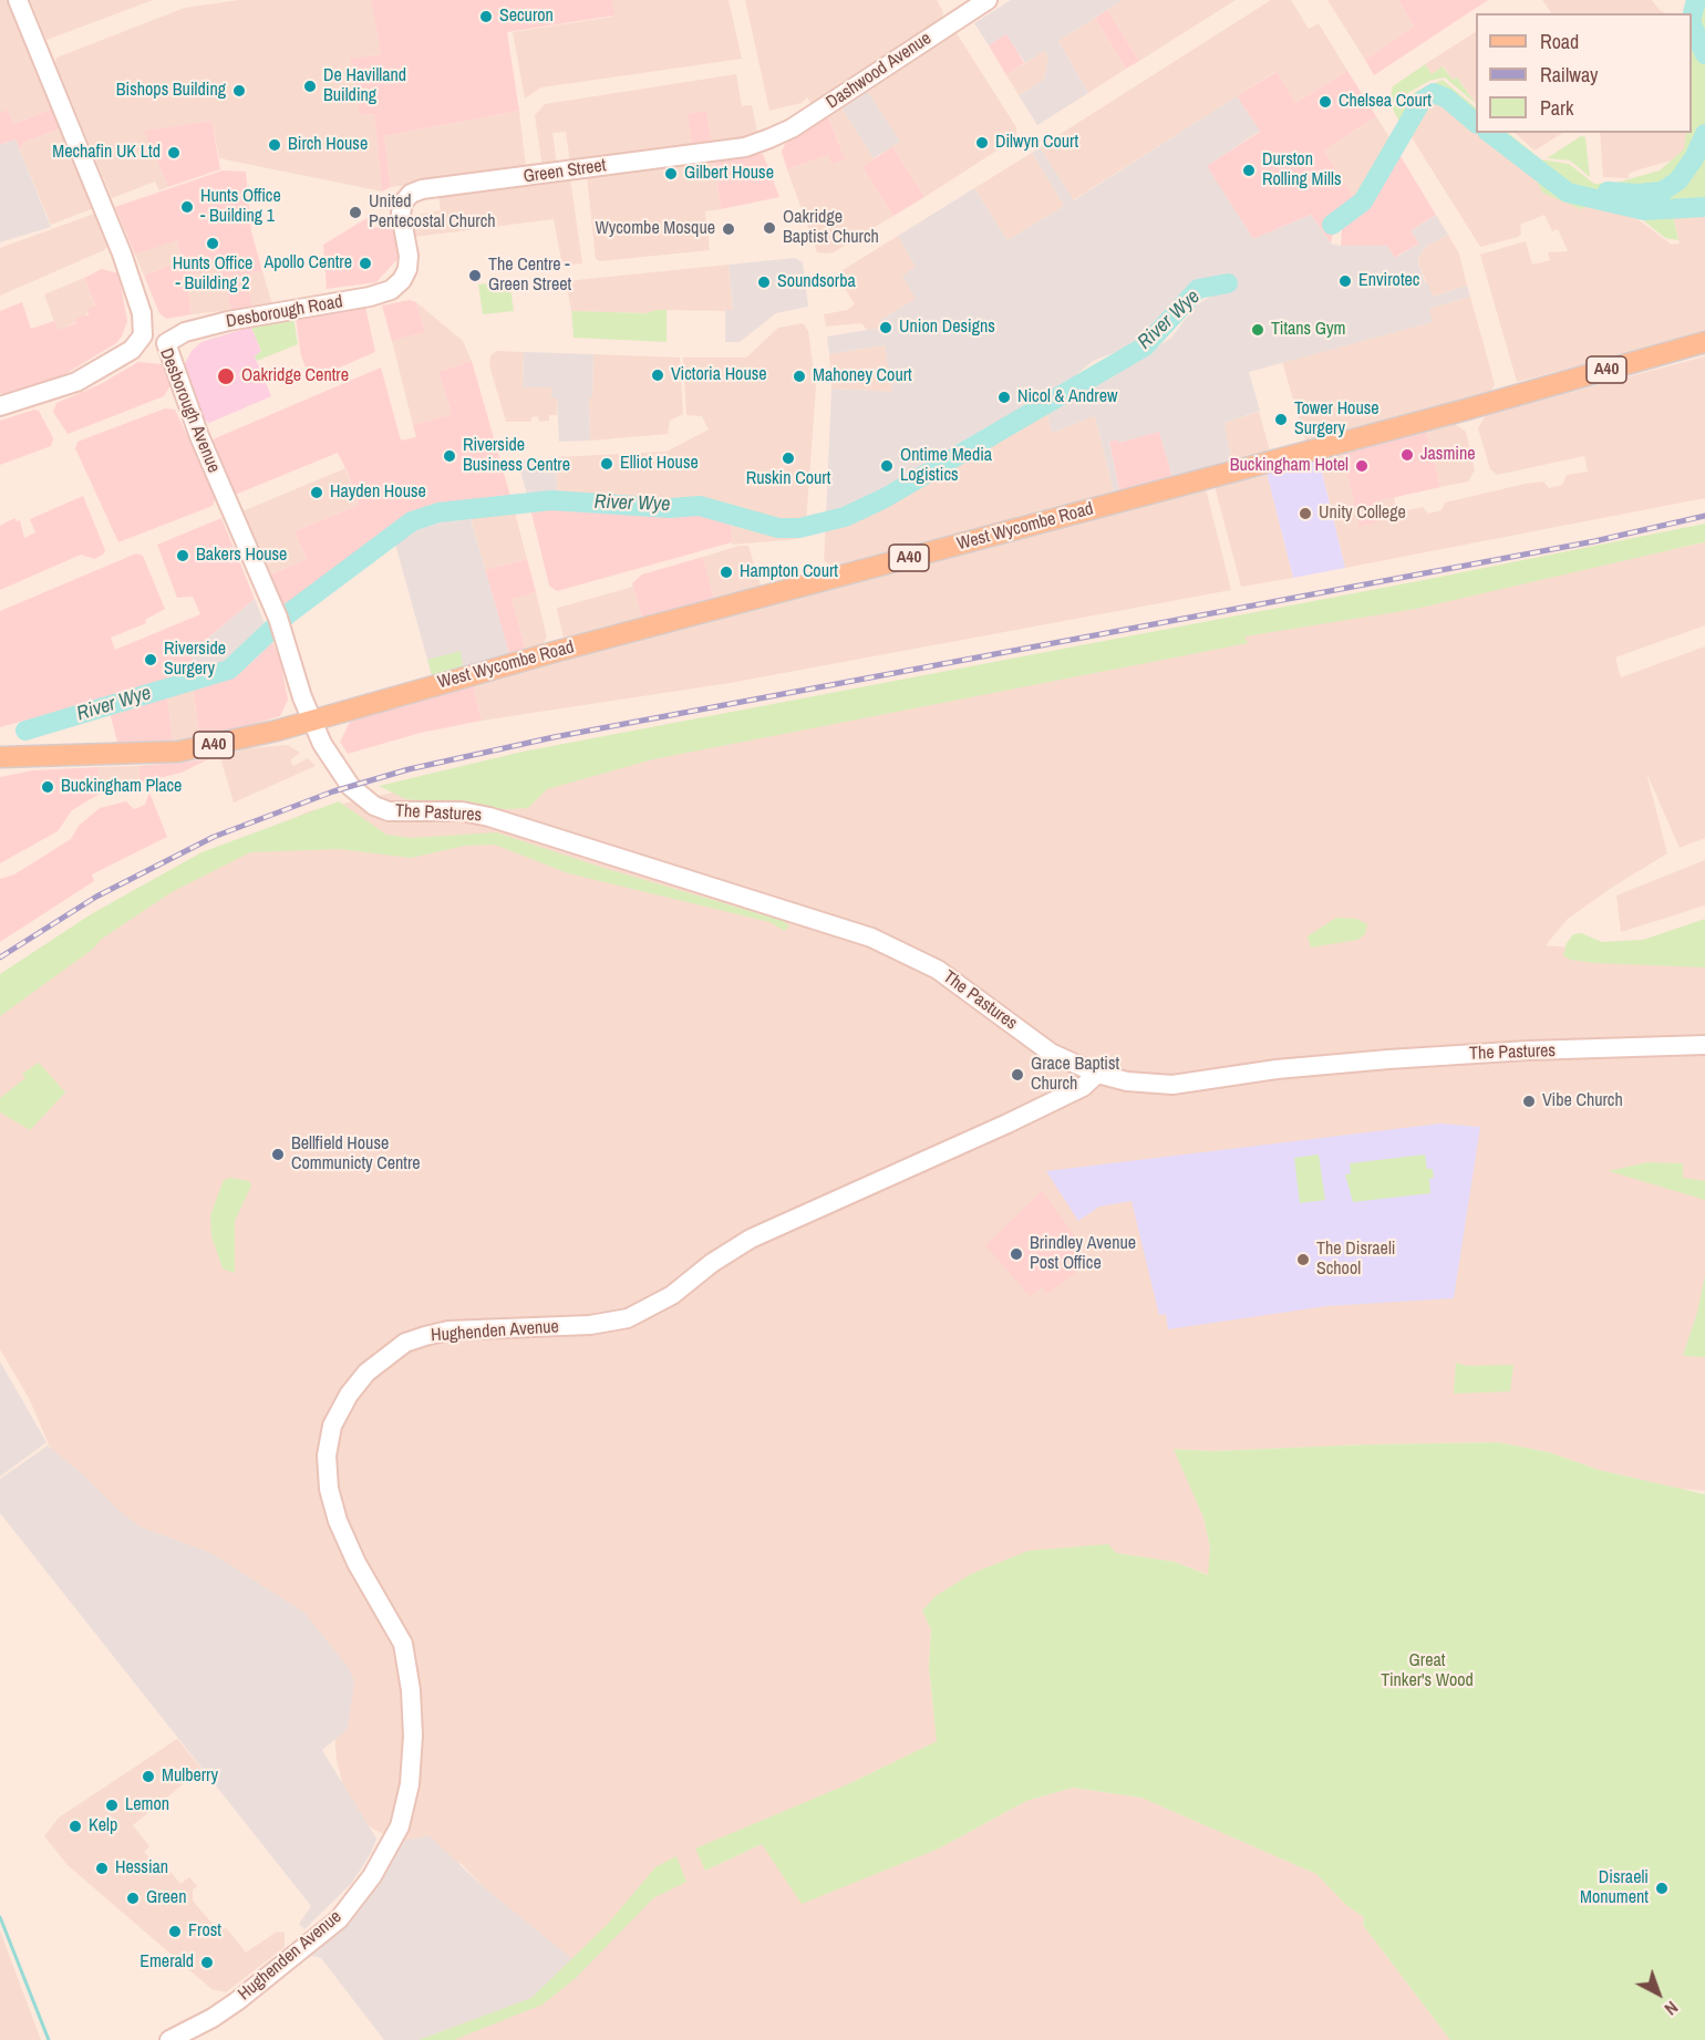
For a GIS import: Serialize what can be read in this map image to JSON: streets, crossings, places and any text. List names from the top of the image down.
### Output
{
  "streets": {
    "main road": ["A40", "West Wycombe Road"],
    "street": [
      "Dashwood Avenue",
      "Green Street",
      "Desborough Road",
      "Desborough Avenue",
      "The Pastures",
      "Hughenden Avenue"
    ]
  },
  "crossings": [
    ["Dashwood Avenue", "Green Street"],
    ["Green Street", "Desborough Road"],
    ["Desborough Road", "Desborough Avenue"],
    ["Desborough Avenue", "West Wycombe Road"],
    ["Desborough Avenue", "The Pastures"],
    ["West Wycombe Road", "The Pastures"],
    ["The Pastures", "Hughenden Avenue"]
  ],
  "water": ["River Wye"],
  "parks": ["Great Tinker's Wood"],
  "places": [
    "Securon",
    "De Havilland Building",
    "Bishops Building",
    "Chelsea Court",
    "Dilwyn Court",
    "Birch House",
    "Mechafin UK Ltd",
    "Durston Rolling Mills",
    "Gilbert House",
    "Hunts Office - Building 1",
    "United Pentecostal Church",
    "Oakridge Baptist Church",
    "Wycombe Mosque",
    "Hunts Office - Building 2",
    "Apollo Centre",
    "The Centre - Green Street",
    "Envirotec",
    "Soundsorba",
    "Union Designs",
    "Titans Gym",
    "Victoria House",
    "Oakridge Centre",
    "Mahoney Court",
    "Nicol & Andrew",
    "Tower House Surgery",
    "Jasmine",
    "Riverside Business Centre",
    "Ruskin Court",
    "Elliot House",
    "Ontime Media Logistics",
    "Buckingham Hotel",
    "Hayden House",
    "Unity College",
    "Bakers House",
    "Hampton Court",
    "Riverside Surgery",
    "Buckingham Place",
    "Grace Baptist Church",
    "Vibe Church",
    "Bellfield House Communicty Centre",
    "Brindley Avenue Post Office",
    "The Disraeli School",
    "Mulberry",
    "Lemon",
    "Kelp",
    "Hessian",
    "Disraeli Monument",
    "Green",
    "Frost",
    "Emerald"
  ],
  "legend": ["Road", "Railway", "Park"],
  "north": "bottom right"
}
